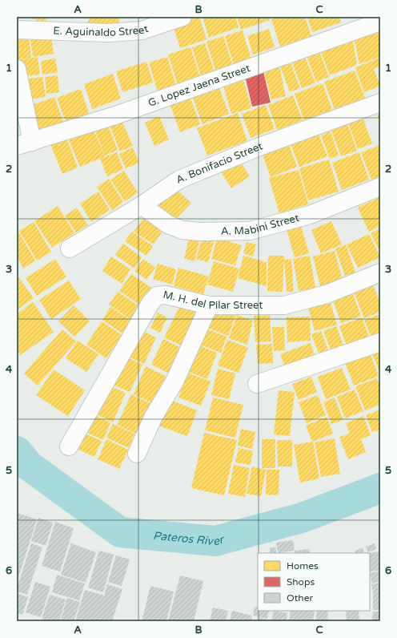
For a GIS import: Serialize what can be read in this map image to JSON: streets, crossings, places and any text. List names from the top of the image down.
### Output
{
  "streets": {
    "street": [
      "E. Aguinaldo Street",
      "G. Lopez Jaena Street",
      "A. Bonifacio Street",
      "A. Mabini Street",
      "M. H. del Pilar Street"
    ]
  },
  "crossings": [
    ["A. Bonifacio Street", "A. Mabini Street"]
  ],
  "water": ["Pateros River"],
  "legend": ["Homes", "Shops", "Other"],
  "grid": {
    "columns": ["A", "B", "C"],
    "rows": [
      "1",
      "2",
      "3",
      "4",
      "5",
      "6"
    ]
  }
}
